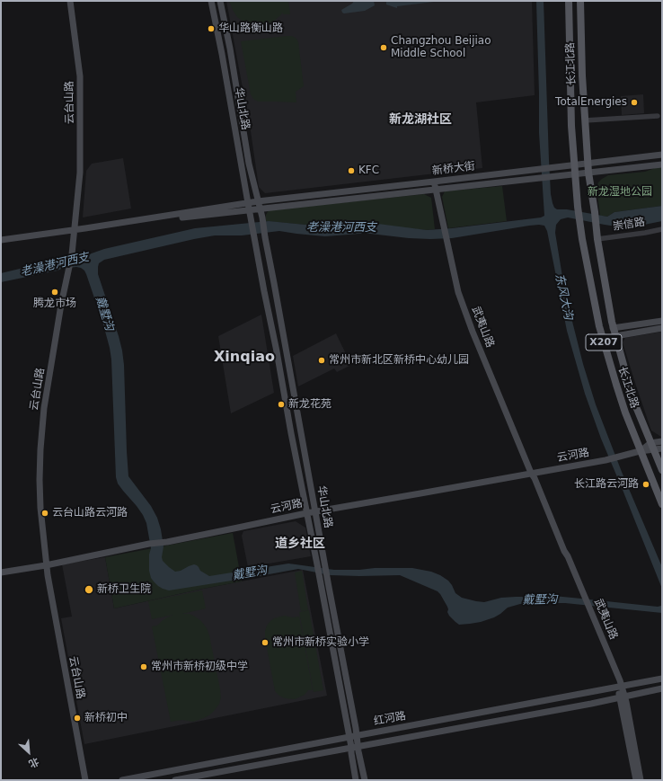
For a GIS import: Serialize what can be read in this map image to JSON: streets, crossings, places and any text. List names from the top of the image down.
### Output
{
  "streets": {
    "main road": ["长江北路", "X207"],
    "street": [
      "云台山路",
      "华山北路",
      "新桥大街",
      "崇信路",
      "武夷山路",
      "云河路",
      "红河路"
    ]
  },
  "crossings": [
    ["长江北路", "新桥大街"],
    ["长江北路", "崇信路"],
    ["长江北路", "云河路"],
    ["云台山路", "新桥大街"],
    ["云台山路", "云河路"],
    ["华山北路", "新桥大街"],
    ["华山北路", "云河路"],
    ["华山北路", "红河路"],
    ["新桥大街", "武夷山路"],
    ["武夷山路", "云河路"],
    ["武夷山路", "红河路"]
  ],
  "districts": ["新龙湖社区", "Xinqiao", "道乡社区"],
  "water": ["老澡港河西支", "东风大沟", "戴墅沟"],
  "parks": ["新龙湿地公园"],
  "places": [
    "华山路衡山路",
    "Changzhou Beijiao Middle School",
    "TotalEnergies",
    "KFC",
    "腾龙市场",
    "常州市新北区新桥中心幼儿园",
    "新龙花苑",
    "长江路云河路",
    "云台山路云河路",
    "新桥卫生院",
    "常州市新桥实验小学",
    "常州市新桥初级中学",
    "新桥初中"
  ],
  "north": "bottom right"
}
